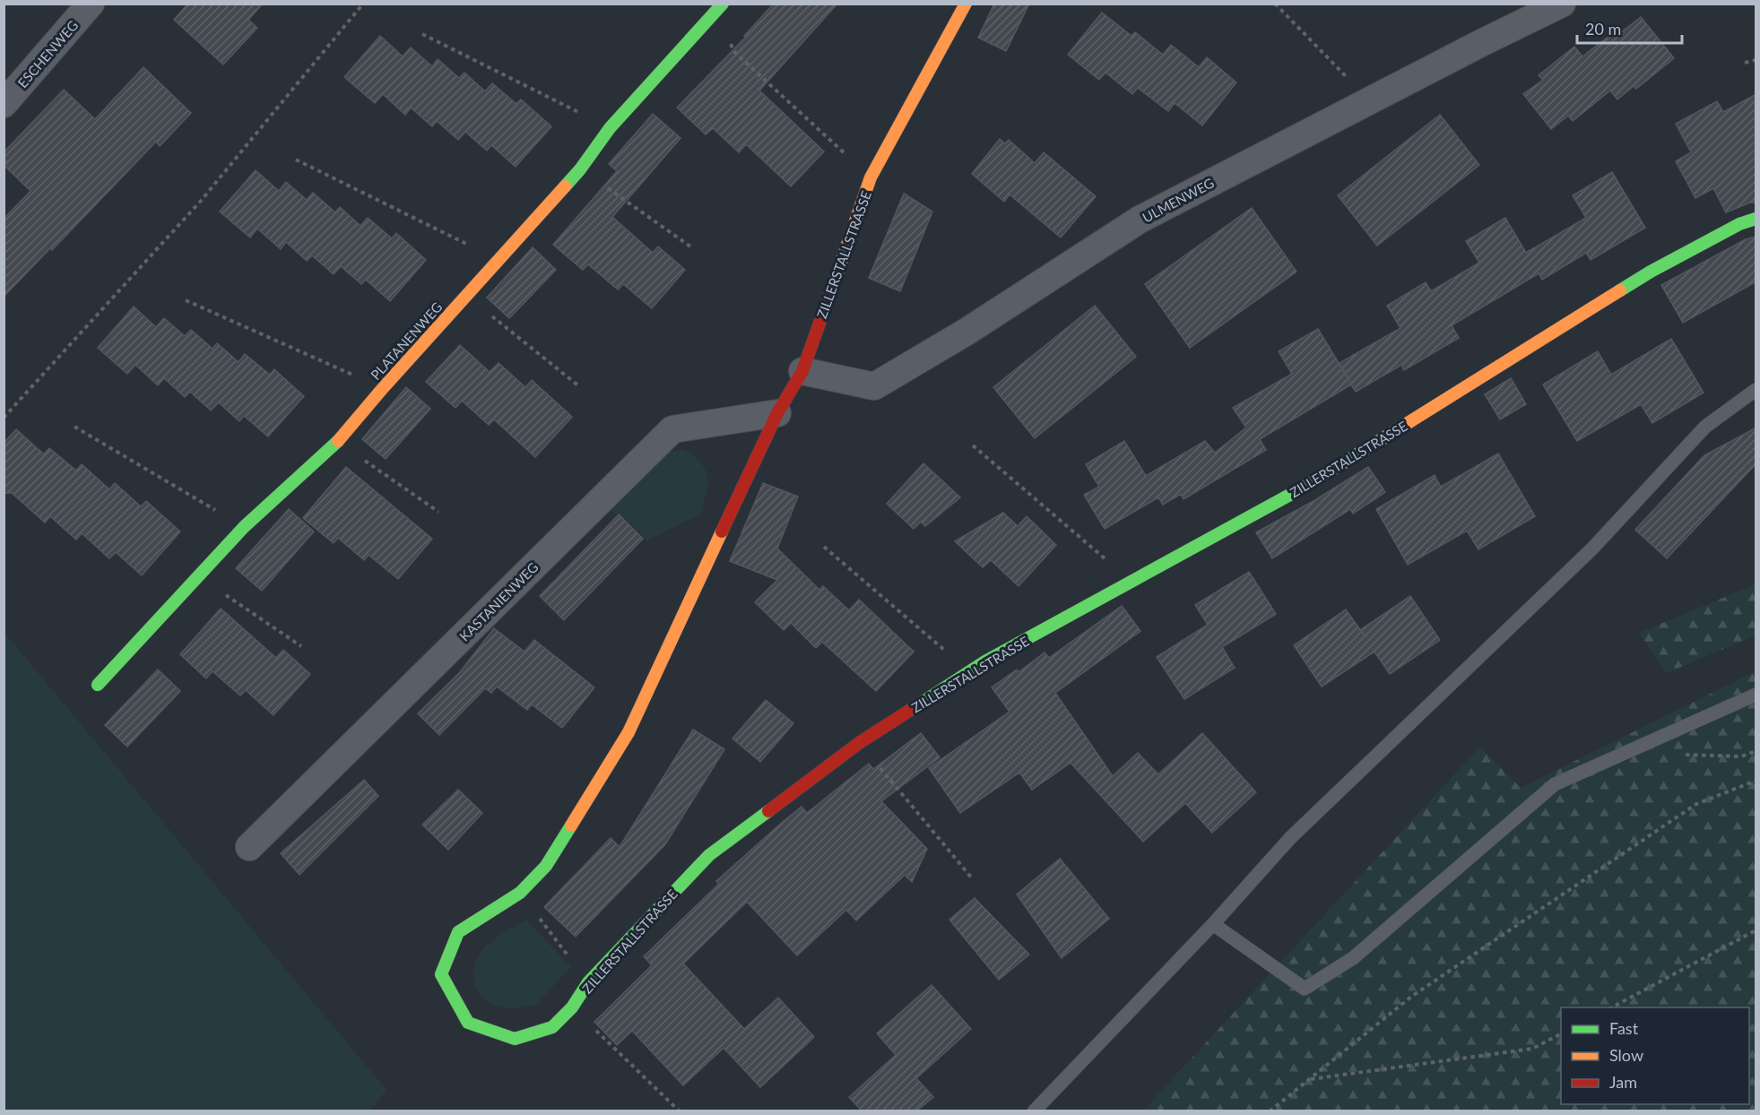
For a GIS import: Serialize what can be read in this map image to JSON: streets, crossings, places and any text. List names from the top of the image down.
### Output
{
  "streets": {
    "street": [
      "ESCHENWEG",
      "ULMENWEG",
      "ZILLERSTALLSTRASSE",
      "PLATANENWEG",
      "KASTANIENWEG"
    ]
  },
  "crossings": [
    ["ULMENWEG", "ZILLERSTALLSTRASSE"],
    ["ZILLERSTALLSTRASSE", "KASTANIENWEG"]
  ],
  "legend": ["Fast", "Slow", "Jam"],
  "scale_bar": "20 m"
}
